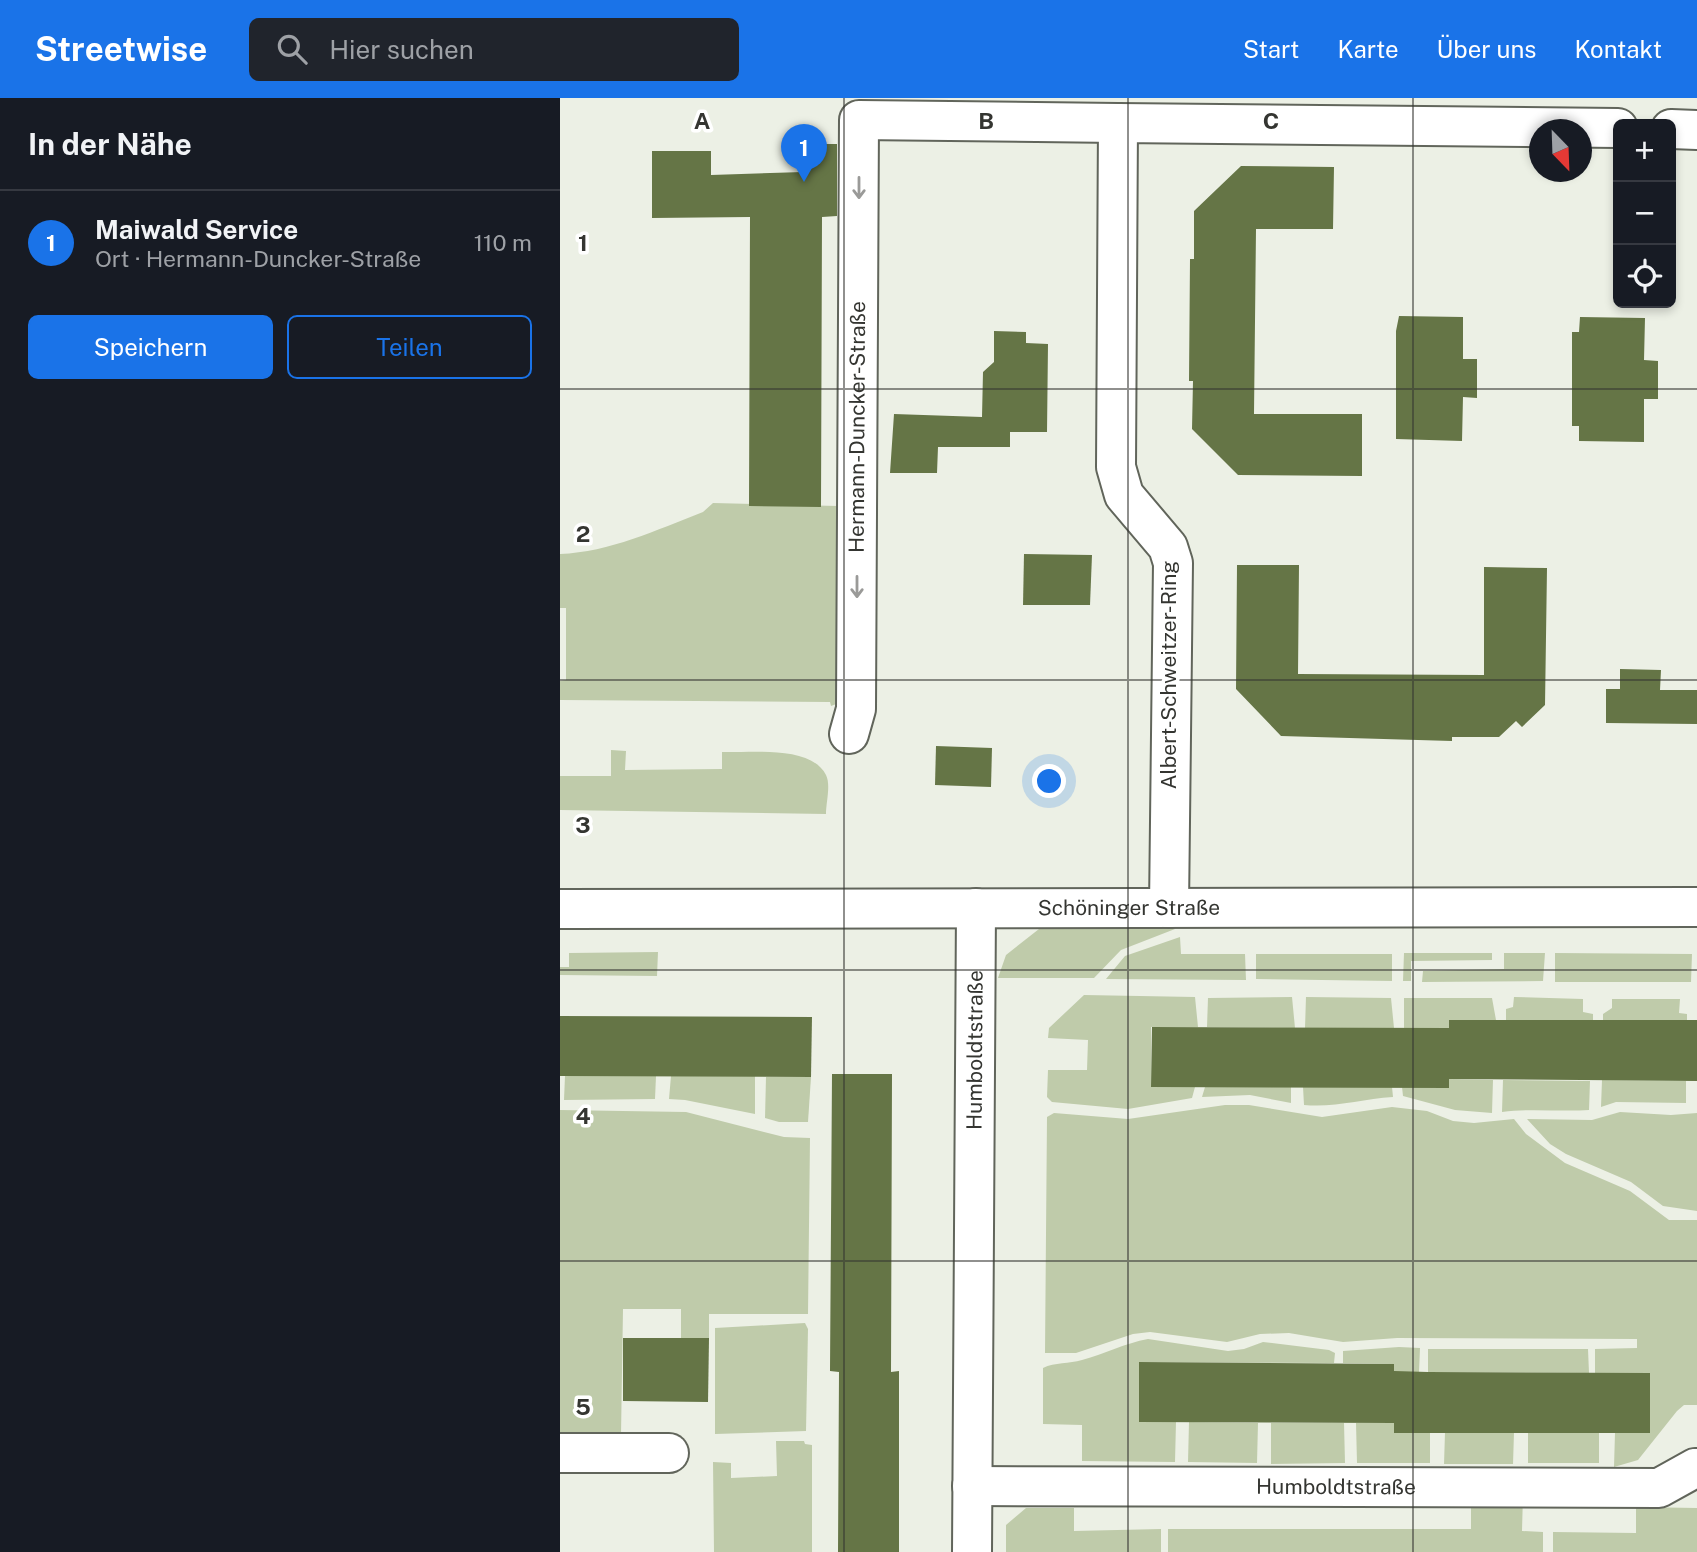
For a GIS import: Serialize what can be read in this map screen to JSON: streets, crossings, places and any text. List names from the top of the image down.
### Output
{
  "streets": {
    "street": [
      "Hermann-Duncker-Straße",
      "Albert-Schweitzer-Ring",
      "Schöninger Straße",
      "Humboldtstraße"
    ]
  },
  "crossings": [
    ["Hermann-Duncker-Straße", "Albert-Schweitzer-Ring"],
    ["Albert-Schweitzer-Ring", "Schöninger Straße"],
    ["Schöninger Straße", "Humboldtstraße"]
  ],
  "north": "bottom right",
  "page": {
    "header": "Streetwise",
    "search": "Hier suchen",
    "nav": [
      "Start",
      "Karte",
      "Über uns",
      "Kontakt"
    ],
    "heading": "In der Nähe",
    "map_buttons": ["+", "−"],
    "pins": "1",
    "list": [
      {
        "mark": "1",
        "name": "Maiwald Service",
        "note": "Ort · Hermann-Duncker-Straße",
        "value": "110 m"
      }
    ],
    "buttons": ["Speichern", "Teilen"]
  },
  "grid": {
    "columns": ["A", "B", "C"],
    "rows": [
      "1",
      "2",
      "3",
      "4",
      "5"
    ]
  }
}
